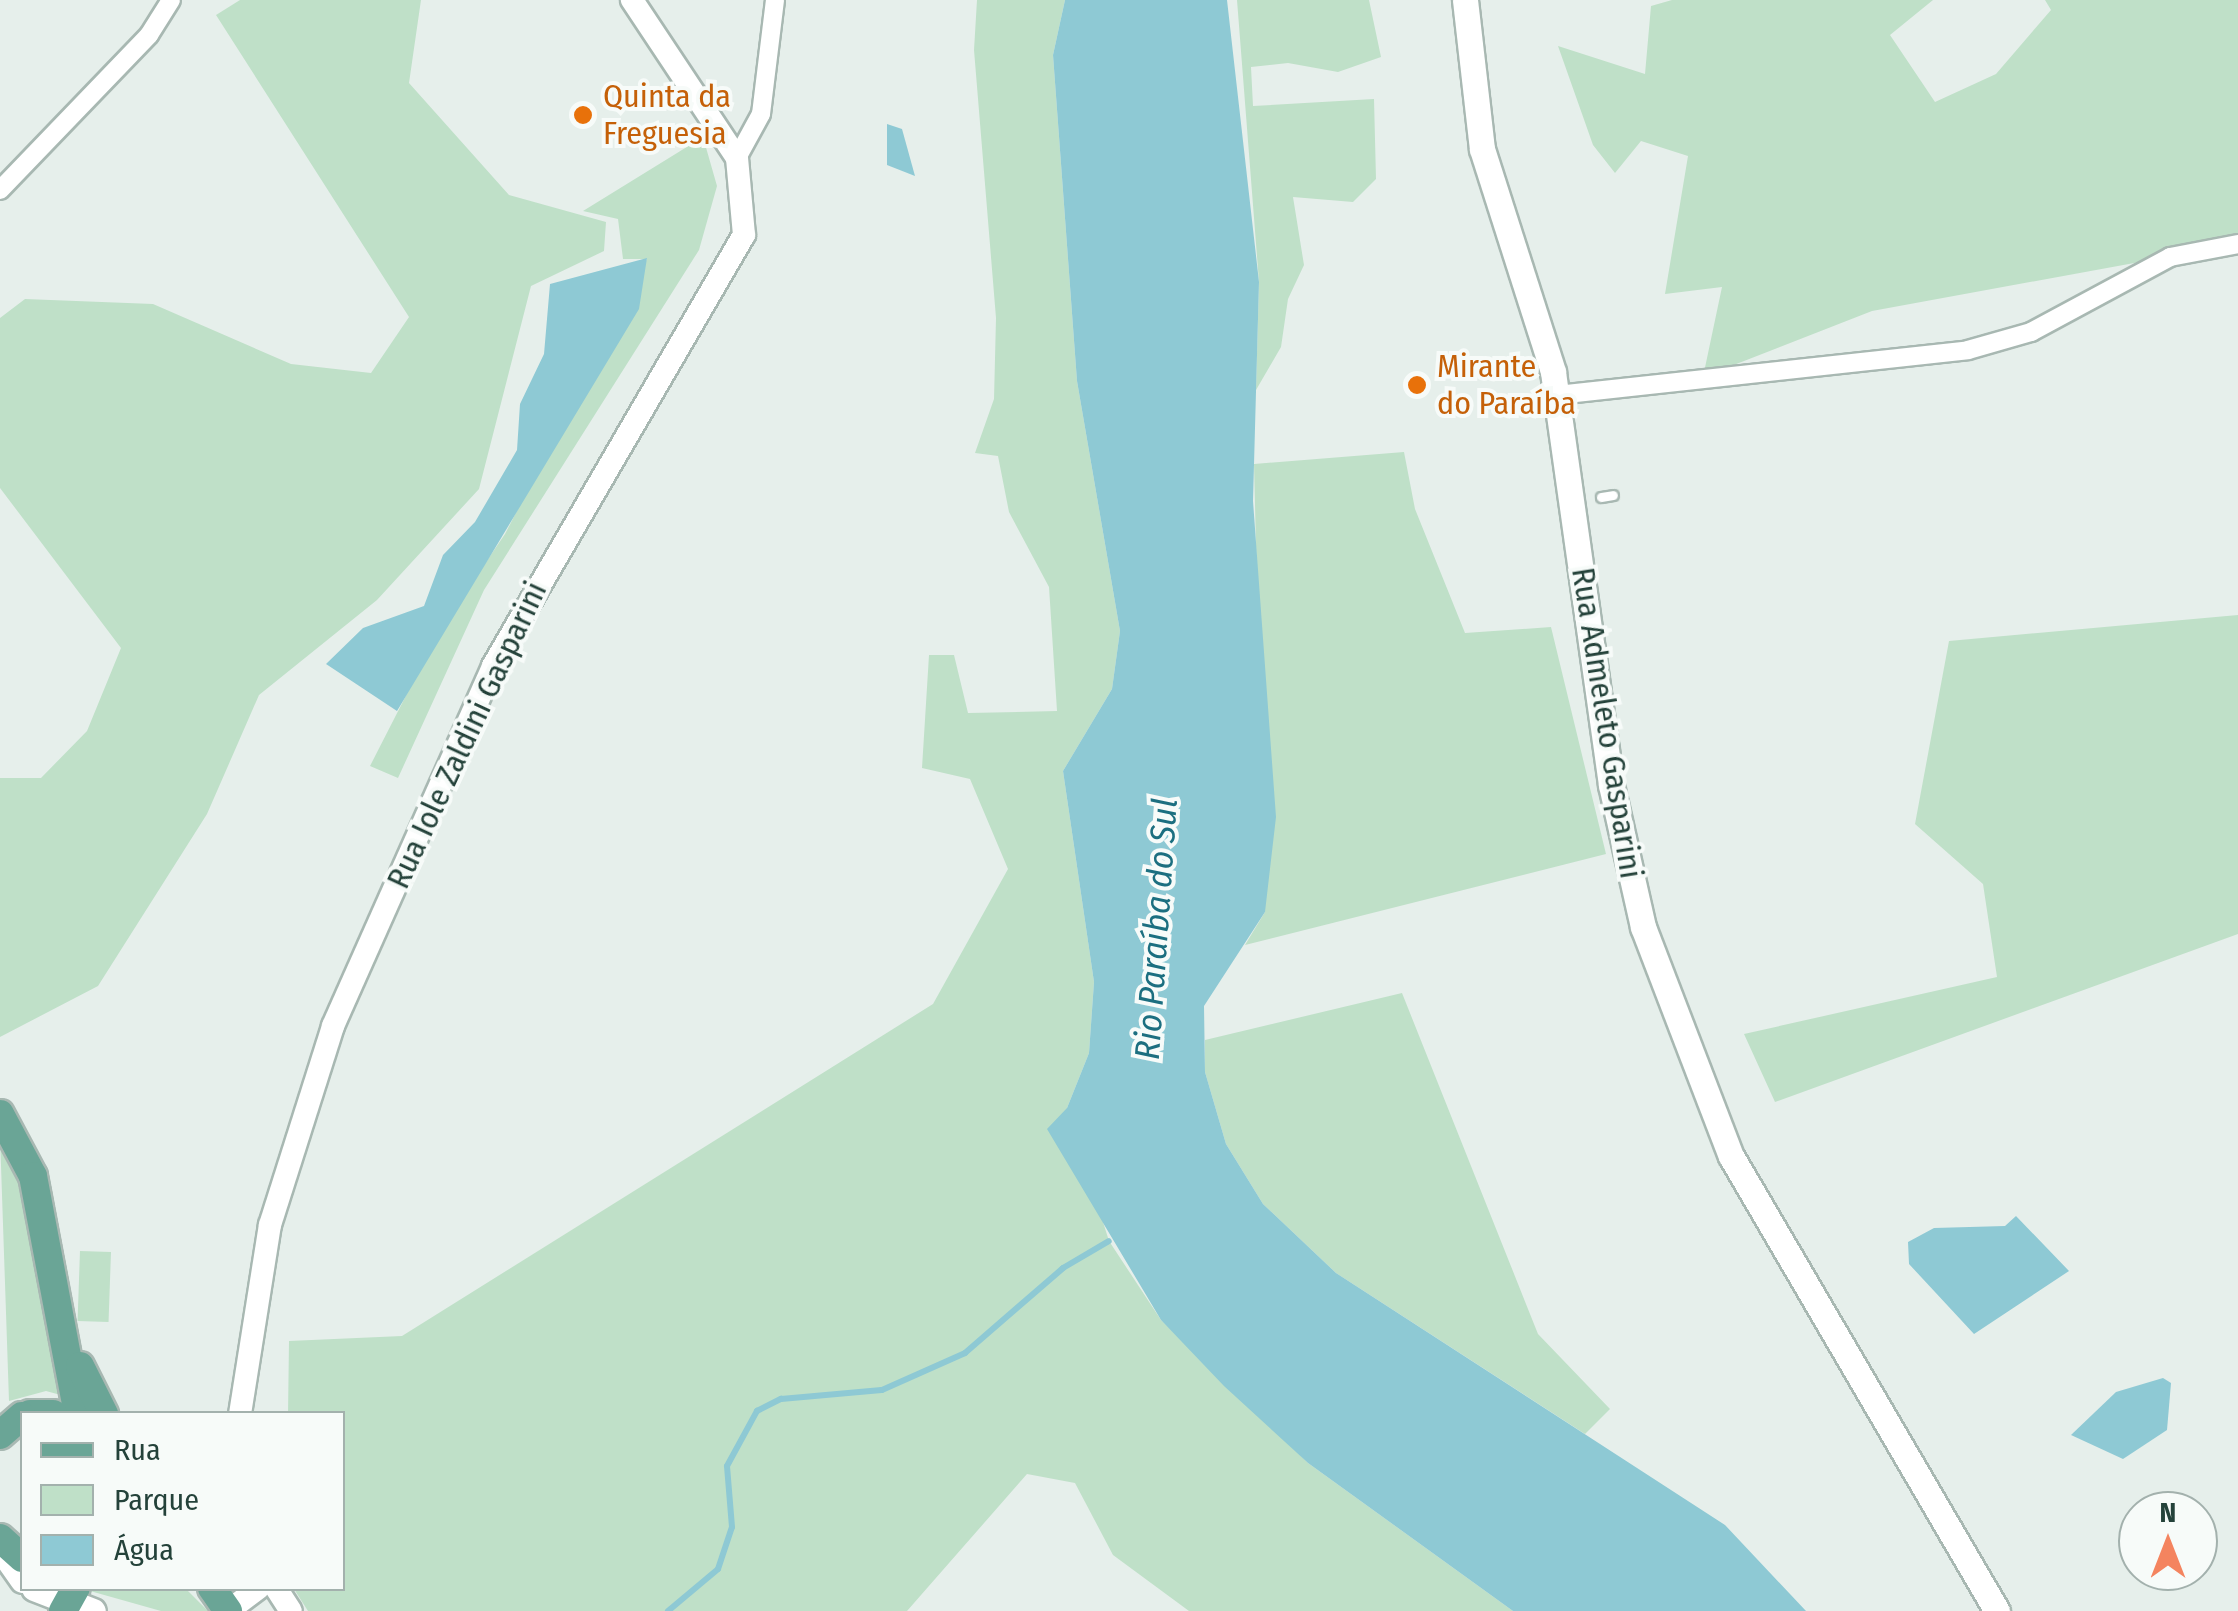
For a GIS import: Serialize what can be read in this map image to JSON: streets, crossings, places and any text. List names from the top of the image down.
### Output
{
  "streets": {
    "main road": ["Rua Admeleto Gasparini"],
    "street": ["Rua Iole Zaldini Gasparini"]
  },
  "water": ["Rio Paraíba do Sul"],
  "places": ["Quinta da Freguesia", "Mirante do Paraíba"],
  "legend": ["Rua", "Parque", "Água"],
  "north": "top"
}
